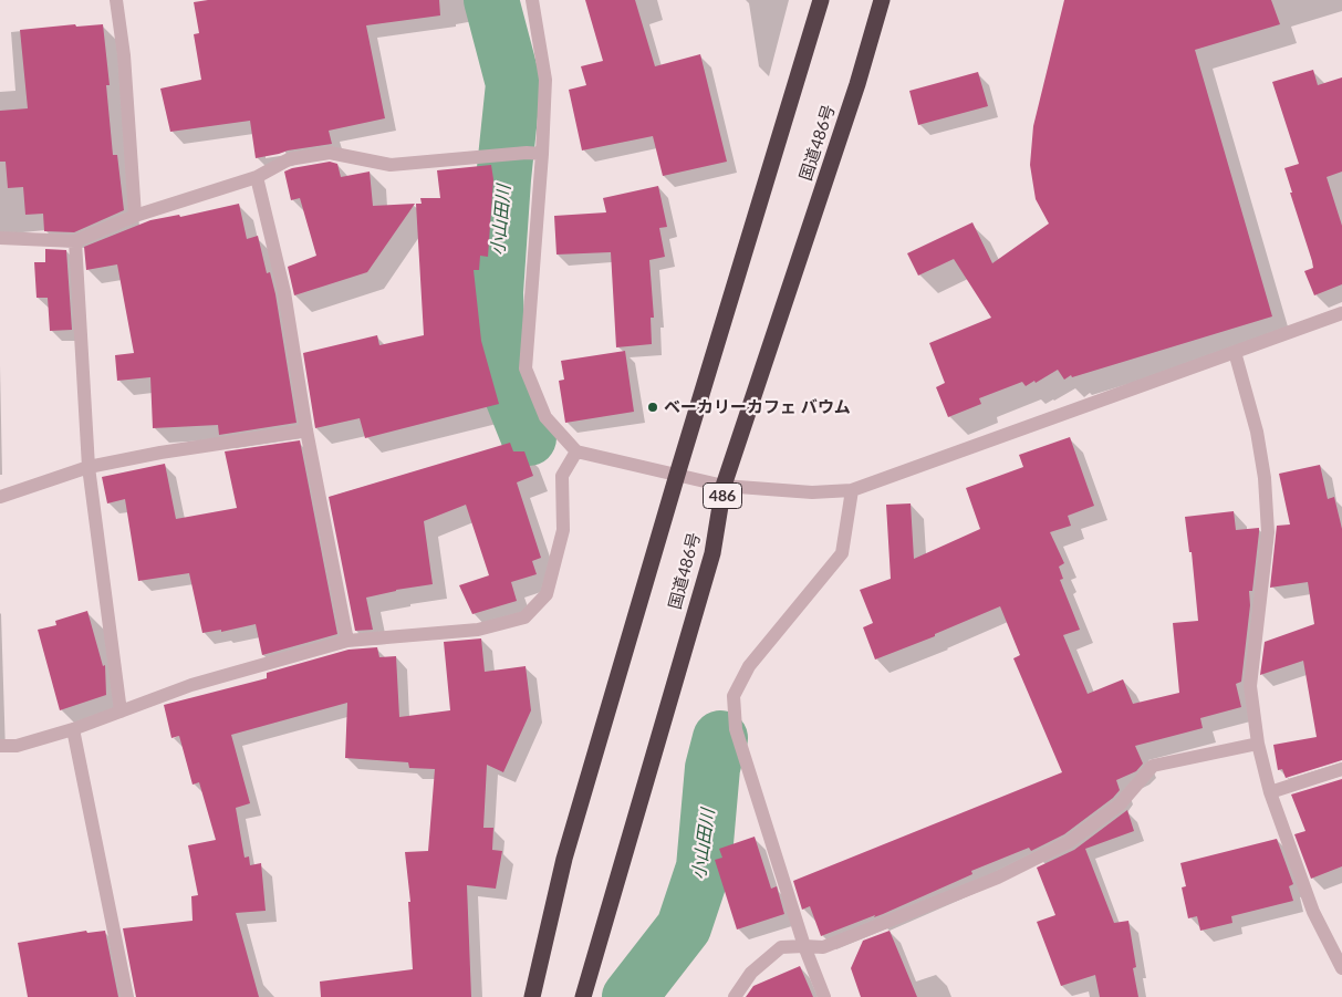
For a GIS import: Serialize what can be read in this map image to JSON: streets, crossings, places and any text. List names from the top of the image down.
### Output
{
  "streets": {
    "highway": ["国道486号", "486"]
  },
  "water": ["小山田川"],
  "places": ["ベーカリーカフェ バウム"]
}
